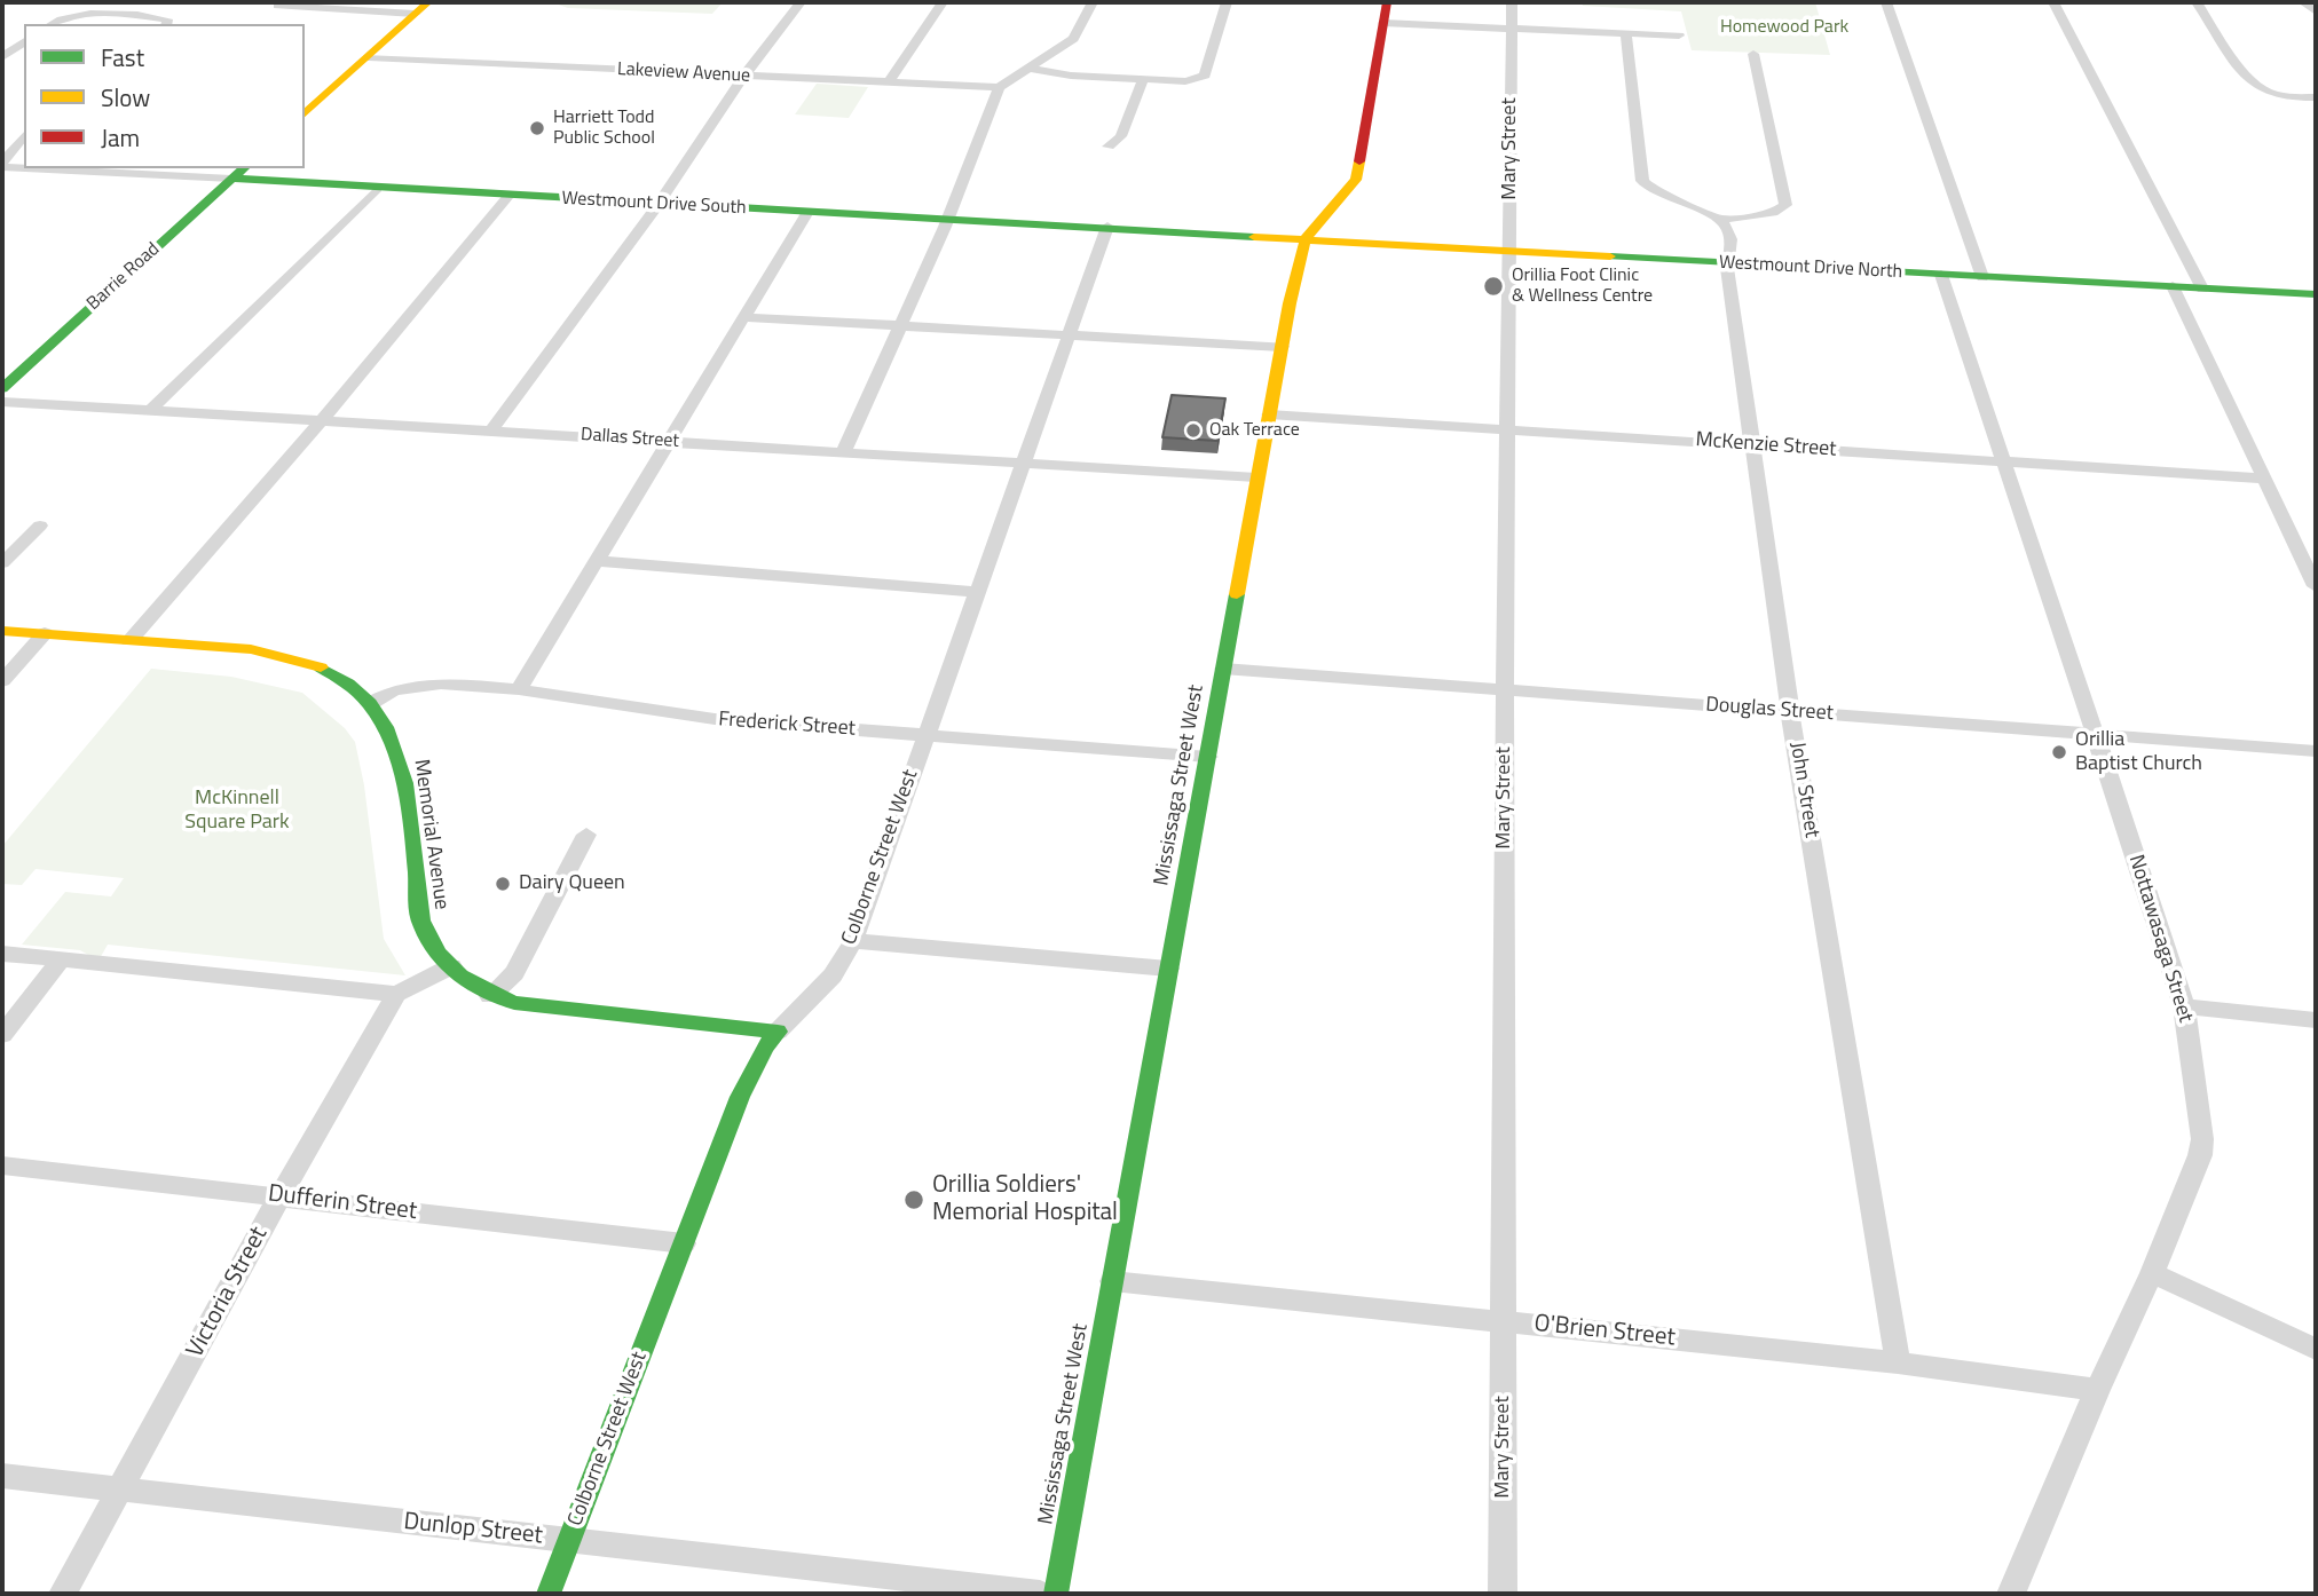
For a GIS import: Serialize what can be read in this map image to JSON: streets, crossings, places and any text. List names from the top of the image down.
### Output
{
  "streets": {
    "street": [
      "Lakeview Avenue",
      "Mary Street",
      "Westmount Drive South",
      "Westmount Drive North",
      "Barrie Road",
      "Dallas Street",
      "McKenzie Street",
      "Douglas Street",
      "Frederick Street",
      "Mississaga Street West",
      "John Street",
      "Memorial Avenue",
      "Colborne Street West",
      "Nottawasaga Street",
      "Dufferin Street",
      "Victoria Street",
      "O'Brien Street",
      "Dunlop Street"
    ]
  },
  "crossings": [
    ["Mary Street", "Westmount Drive North"],
    ["Mary Street", "McKenzie Street"],
    ["Mary Street", "Douglas Street"],
    ["Mary Street", "O'Brien Street"],
    ["Westmount Drive South", "Westmount Drive North"],
    ["Westmount Drive South", "Barrie Road"],
    ["Westmount Drive South", "Mississaga Street West"],
    ["Westmount Drive South", "Colborne Street West"],
    ["Westmount Drive North", "Mississaga Street West"],
    ["Westmount Drive North", "John Street"],
    ["Westmount Drive North", "Nottawasaga Street"],
    ["Dallas Street", "Mississaga Street West"],
    ["Dallas Street", "Colborne Street West"],
    ["McKenzie Street", "Mississaga Street West"],
    ["McKenzie Street", "John Street"],
    ["McKenzie Street", "Nottawasaga Street"],
    ["Douglas Street", "Mississaga Street West"],
    ["Douglas Street", "John Street"],
    ["Douglas Street", "Nottawasaga Street"],
    ["Frederick Street", "Mississaga Street West"],
    ["Frederick Street", "Memorial Avenue"],
    ["Frederick Street", "Colborne Street West"],
    ["Mississaga Street West", "O'Brien Street"],
    ["John Street", "O'Brien Street"],
    ["Memorial Avenue", "Colborne Street West"],
    ["Colborne Street West", "Dufferin Street"],
    ["Colborne Street West", "Dunlop Street"],
    ["Nottawasaga Street", "O'Brien Street"],
    ["Dufferin Street", "Victoria Street"],
    ["Victoria Street", "Dunlop Street"]
  ],
  "parks": ["Homewood Park", "McKinnell Square Park"],
  "places": [
    "Harriett Todd Public School",
    "Orillia Foot Clinic & Wellness Centre",
    "Oak Terrace",
    "Orillia Baptist Church",
    "Dairy Queen",
    "Orillia Soldiers' Memorial Hospital"
  ],
  "legend": ["Fast", "Slow", "Jam"]
}
